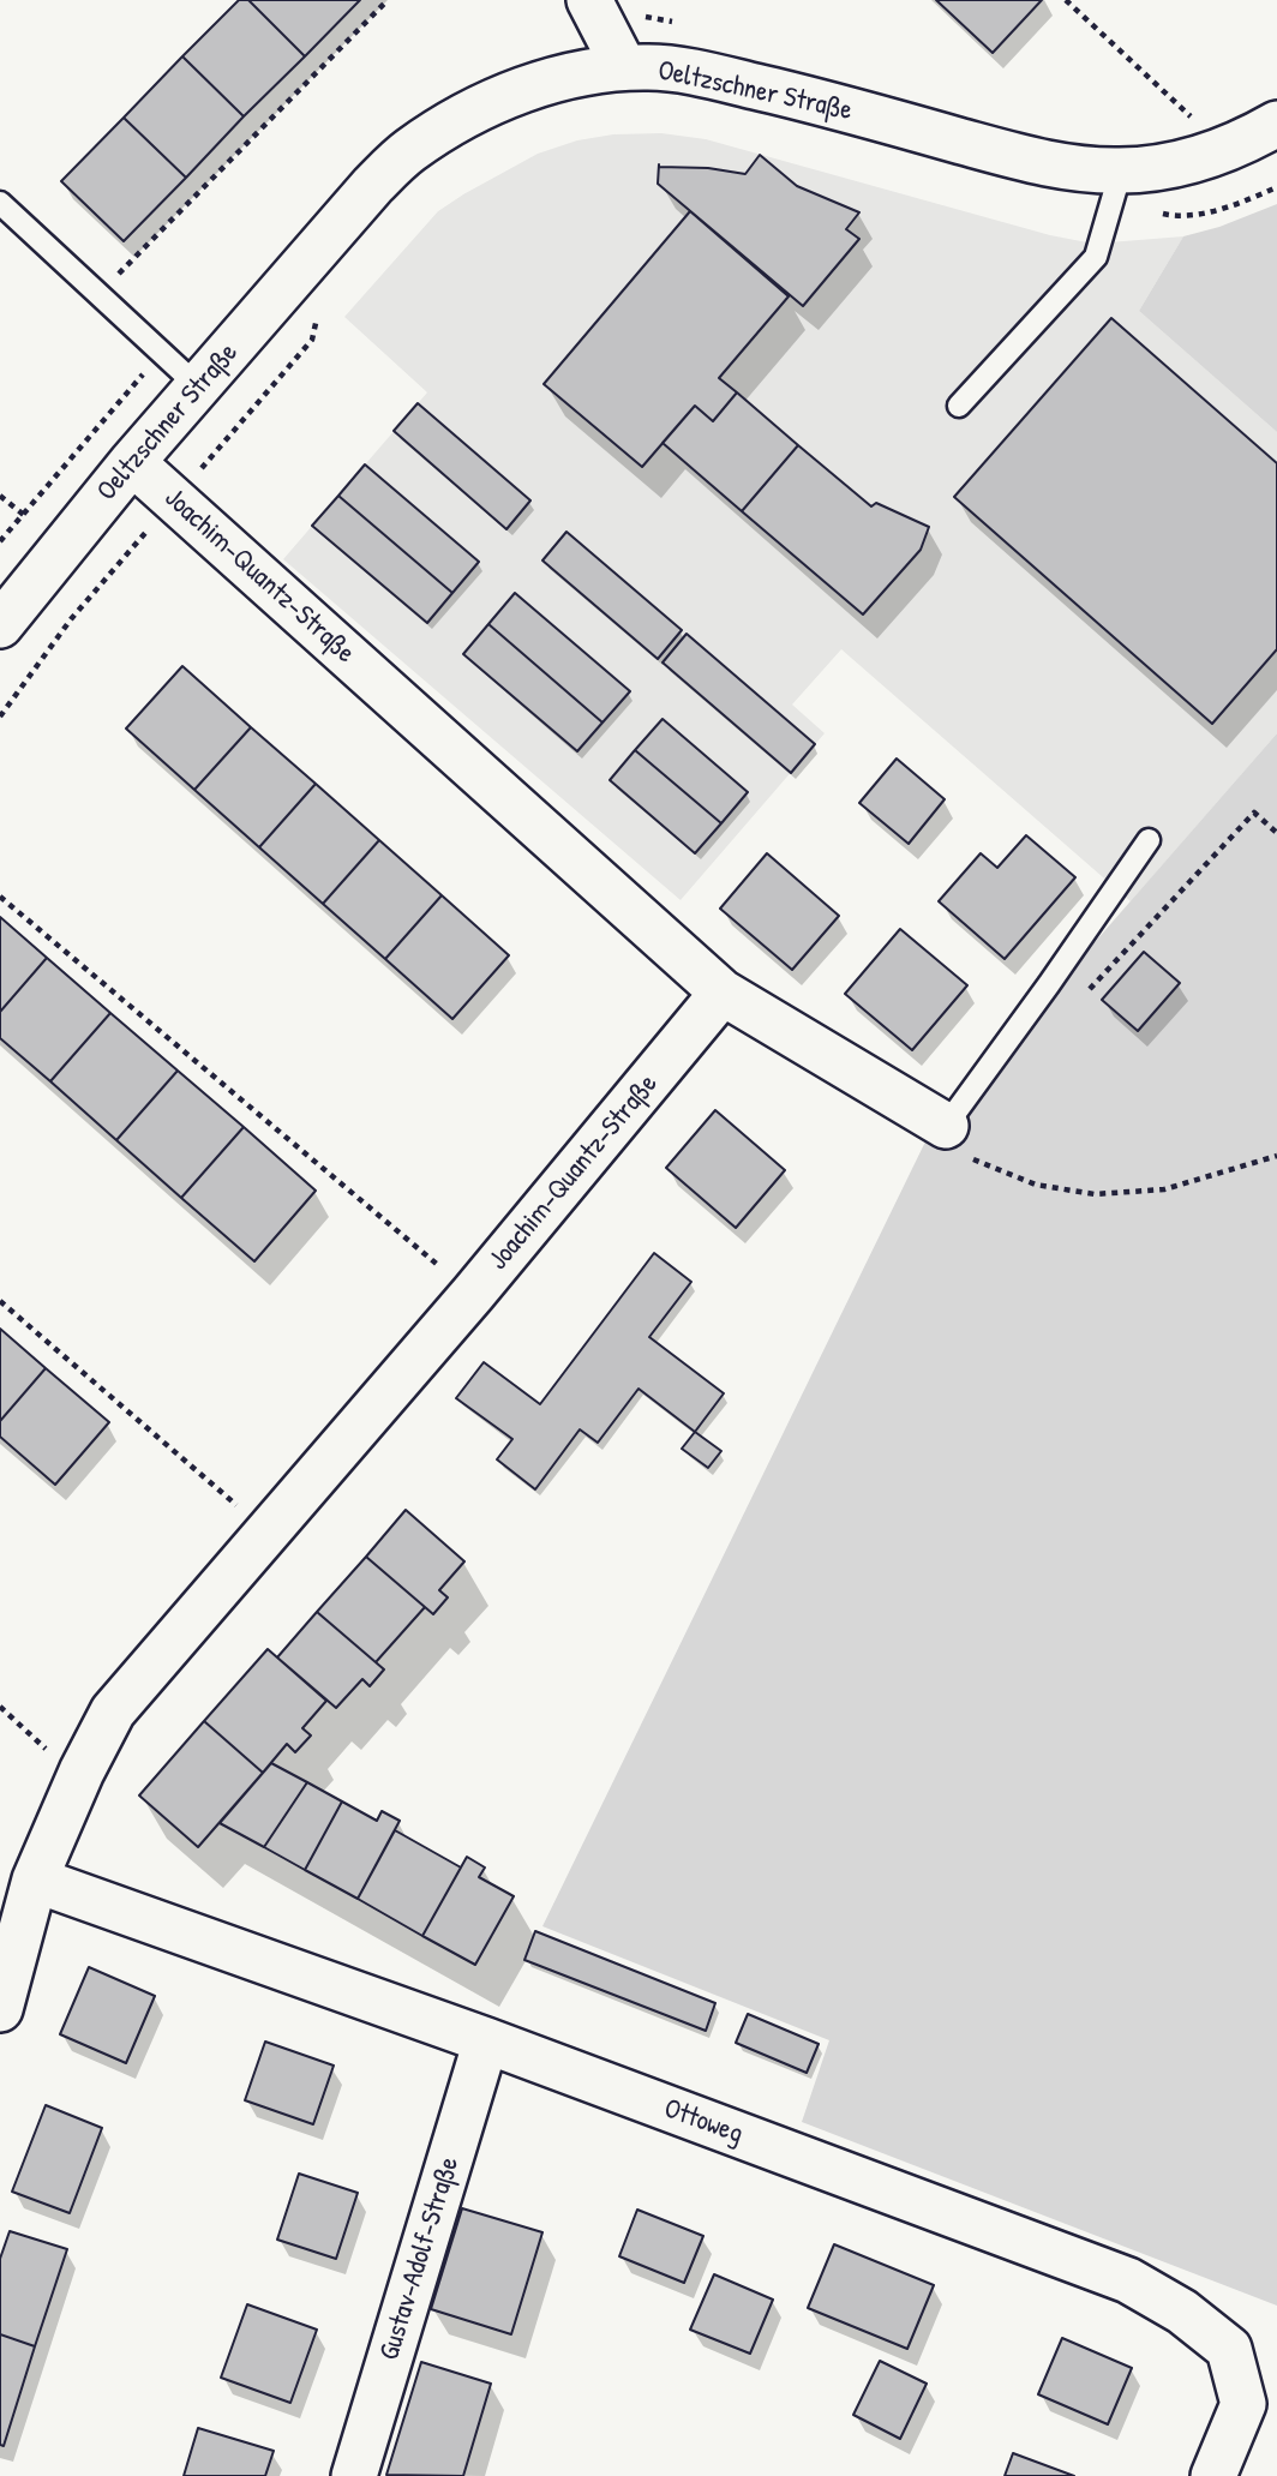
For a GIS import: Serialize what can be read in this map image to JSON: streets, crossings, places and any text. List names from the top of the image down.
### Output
{
  "streets": {
    "street": [
      "Oeltzschner Straße",
      "Joachim-Quantz-Straße",
      "Ottoweg",
      "Gustav-Adolf-Straße"
    ]
  },
  "crossings": [
    ["Oeltzschner Straße", "Joachim-Quantz-Straße"],
    ["Joachim-Quantz-Straße", "Ottoweg"],
    ["Ottoweg", "Gustav-Adolf-Straße"]
  ]
}
